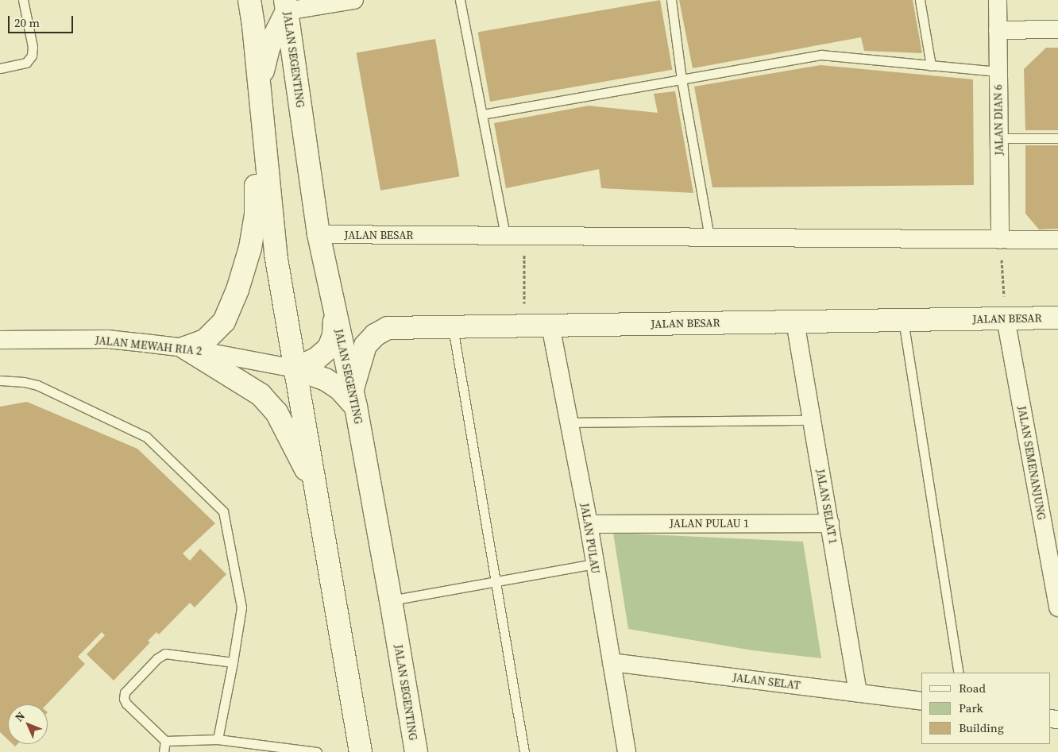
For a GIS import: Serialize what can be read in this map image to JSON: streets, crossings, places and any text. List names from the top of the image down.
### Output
{
  "streets": {
    "street": [
      "JALAN SEGENTING",
      "JALAN DIAN 6",
      "JALAN BESAR",
      "JALAN MEWAH RIA 2",
      "JALAN SEMENANJUNG",
      "JALAN SELAT 1",
      "JALAN PULAU 1",
      "JALAN PULAU",
      "JALAN SELAT"
    ]
  },
  "crossings": [
    ["JALAN SEGENTING", "JALAN BESAR"],
    ["JALAN DIAN 6", "JALAN BESAR"],
    ["JALAN BESAR", "JALAN SEMENANJUNG"],
    ["JALAN BESAR", "JALAN SELAT 1"],
    ["JALAN BESAR", "JALAN PULAU"],
    ["JALAN SELAT 1", "JALAN PULAU 1"],
    ["JALAN SELAT 1", "JALAN SELAT"],
    ["JALAN PULAU 1", "JALAN PULAU"],
    ["JALAN PULAU", "JALAN SELAT"]
  ],
  "legend": ["Road", "Park", "Building"],
  "scale_bar": "20 m",
  "north": "top left"
}
